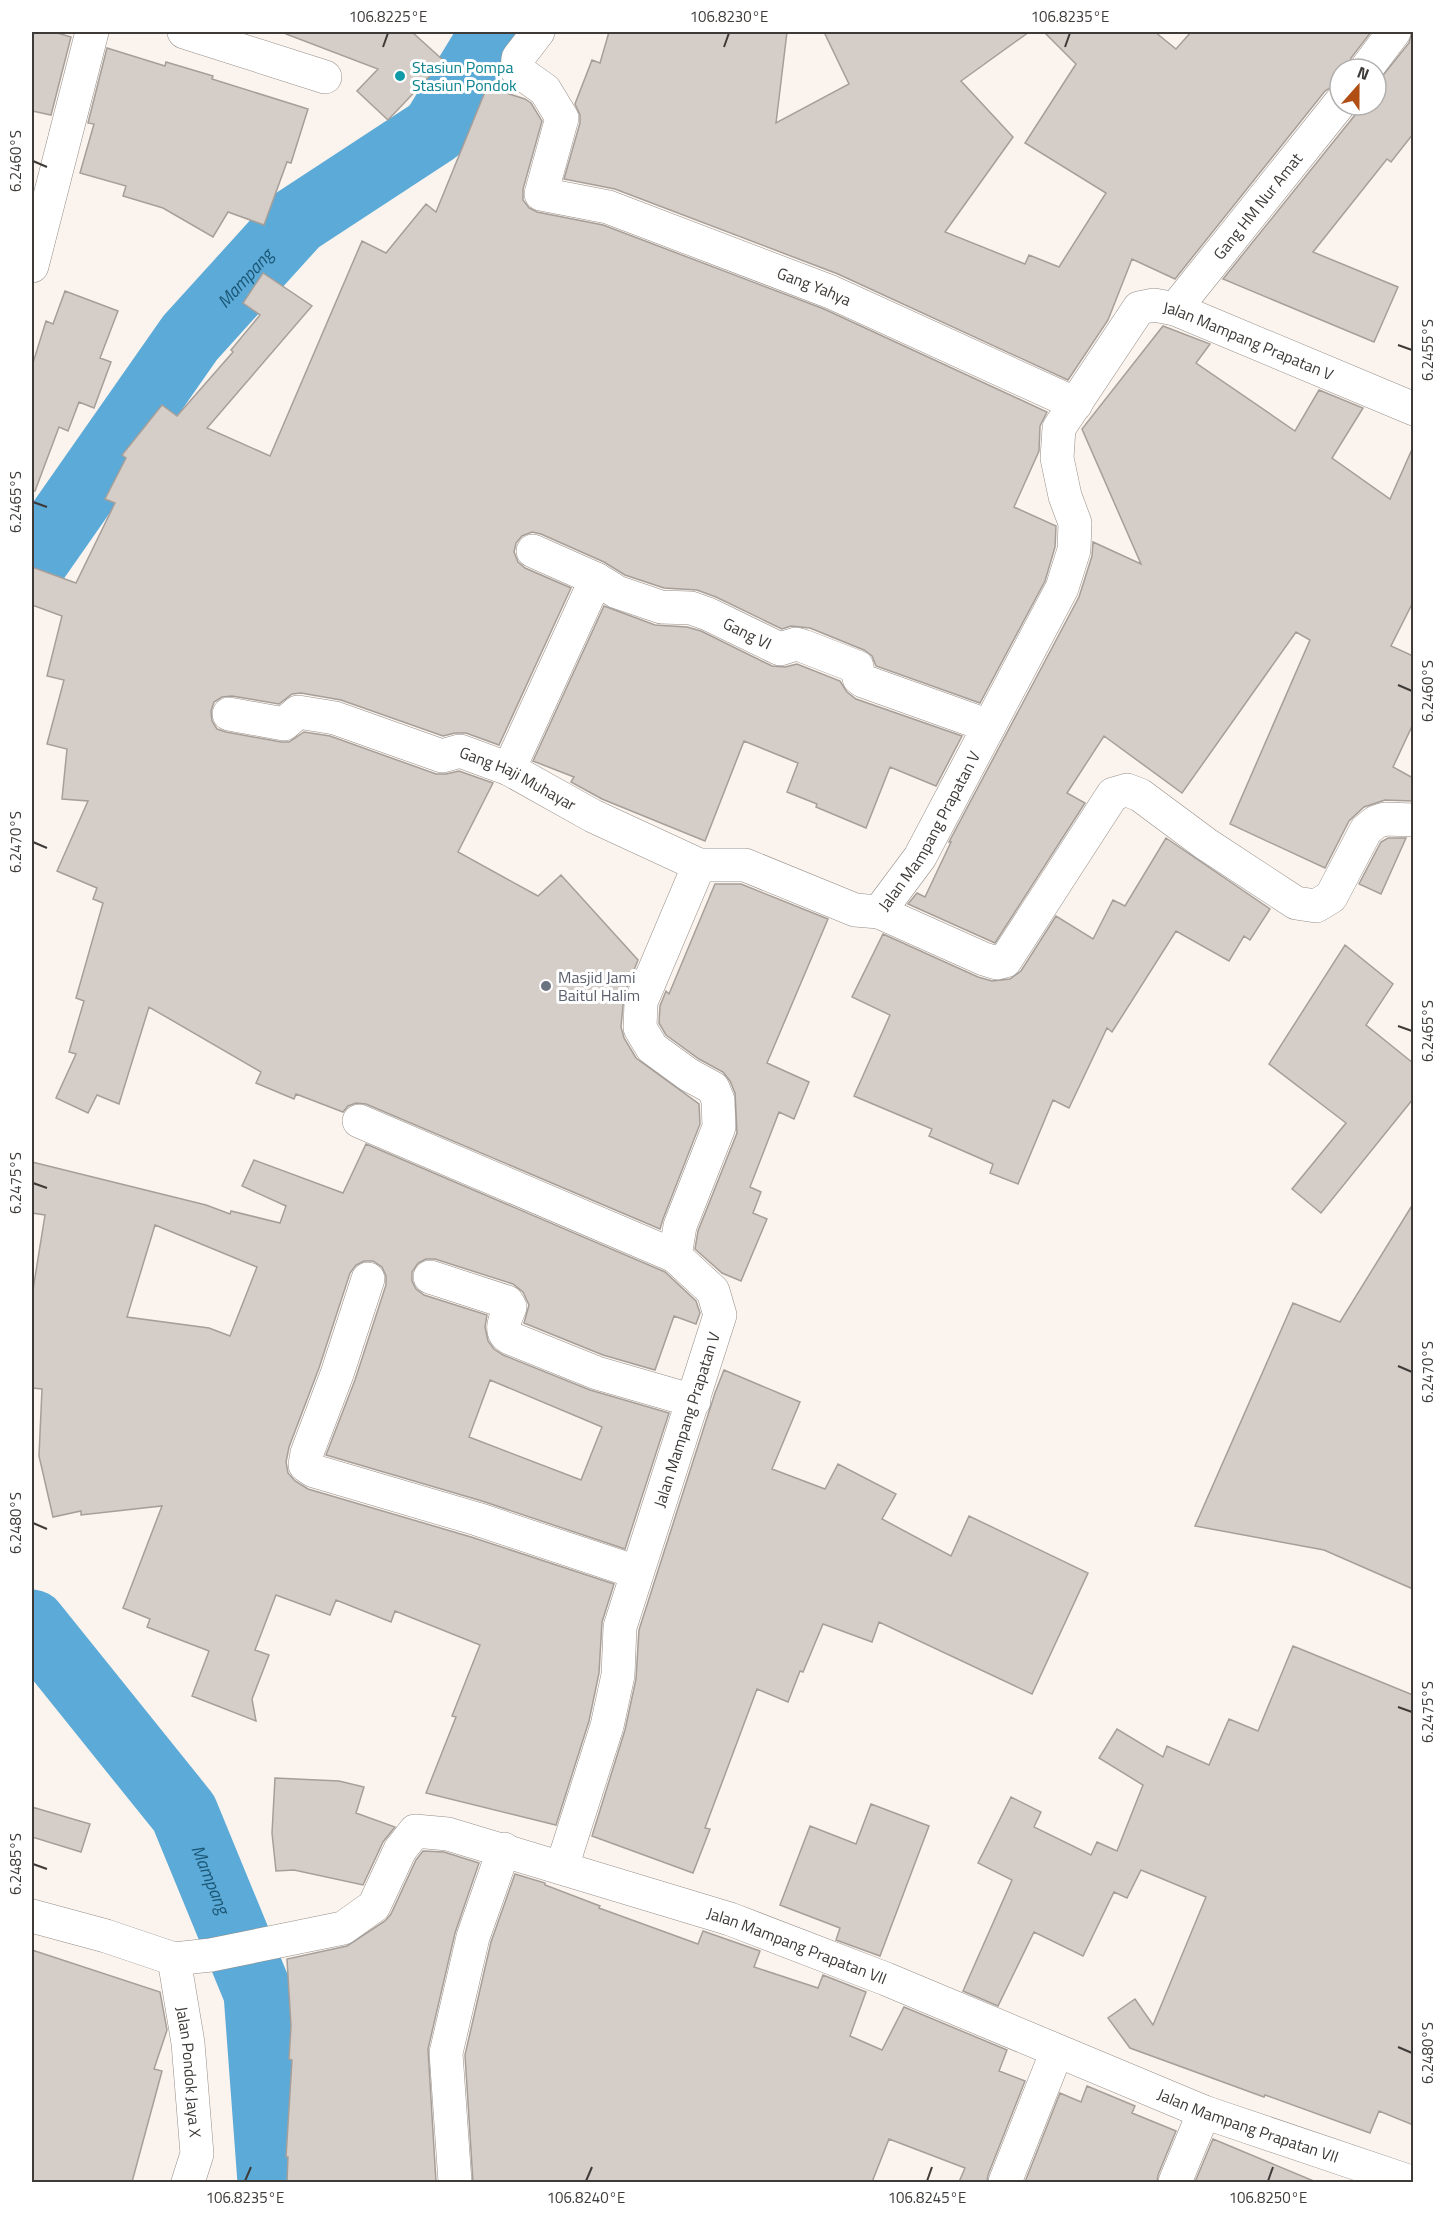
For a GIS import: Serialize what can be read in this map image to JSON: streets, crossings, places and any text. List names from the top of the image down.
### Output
{
  "streets": {
    "street": [
      "Gang HM Nur Amat",
      "Gang Yahya",
      "Jalan Mampang Prapatan V",
      "Gang VI",
      "Gang Haji Muhayar",
      "Jalan Mampang Prapatan VII",
      "Jalan Pondok Jaya X"
    ]
  },
  "crossings": [
    ["Gang HM Nur Amat", "Jalan Mampang Prapatan V"],
    ["Gang Yahya", "Jalan Mampang Prapatan V"],
    ["Jalan Mampang Prapatan V", "Gang VI"],
    ["Jalan Mampang Prapatan V", "Gang Haji Muhayar"],
    ["Jalan Mampang Prapatan V", "Jalan Mampang Prapatan VII"],
    ["Jalan Mampang Prapatan VII", "Jalan Pondok Jaya X"]
  ],
  "water": ["Mampang"],
  "places": ["Stasiun Pompa Stasiun Pondok", "Masjid Jami Baitul Halim"],
  "north": "top",
  "coordinates": [
    "106.8225°E",
    "106.8230°E",
    "106.8235°E",
    "6.2460°S",
    "6.2455°S",
    "6.2465°S",
    "6.2470°S",
    "6.2475°S",
    "6.2480°S",
    "6.2485°S",
    "106.8240°E",
    "106.8245°E",
    "106.8250°E"
  ]
}
